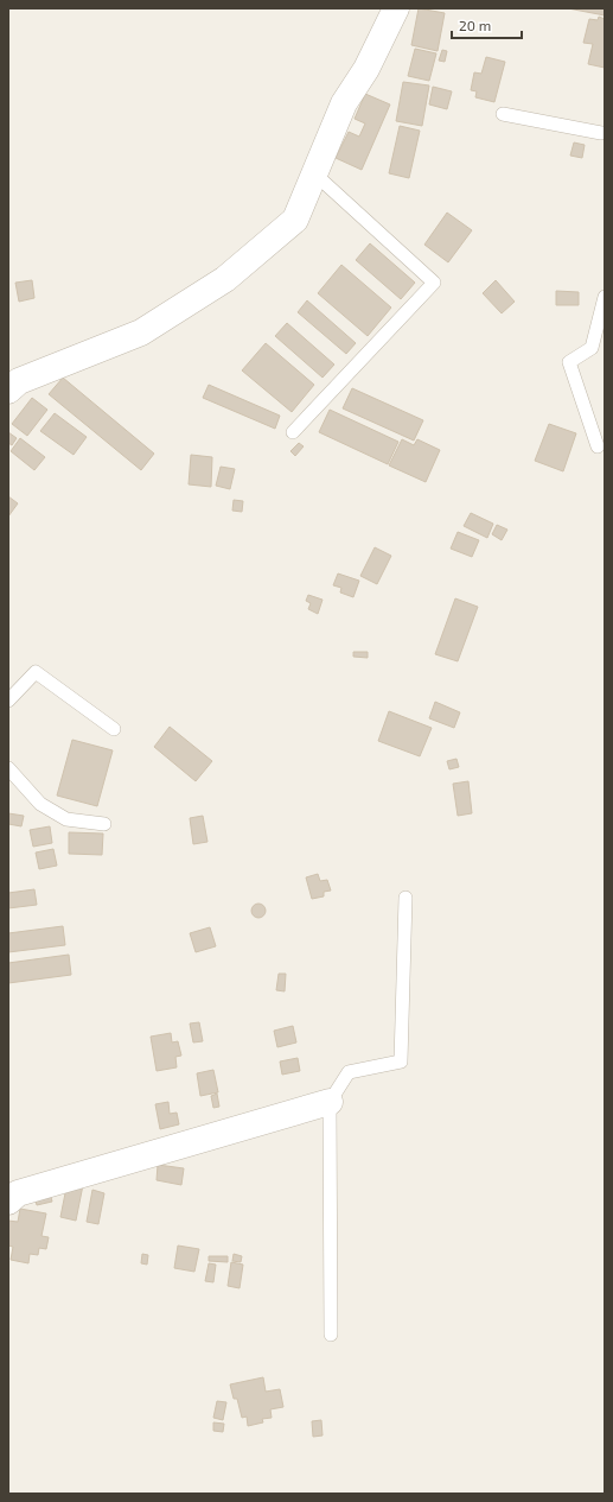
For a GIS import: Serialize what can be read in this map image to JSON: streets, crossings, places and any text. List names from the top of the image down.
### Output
{
  "scale_bar": "20 m"
}
